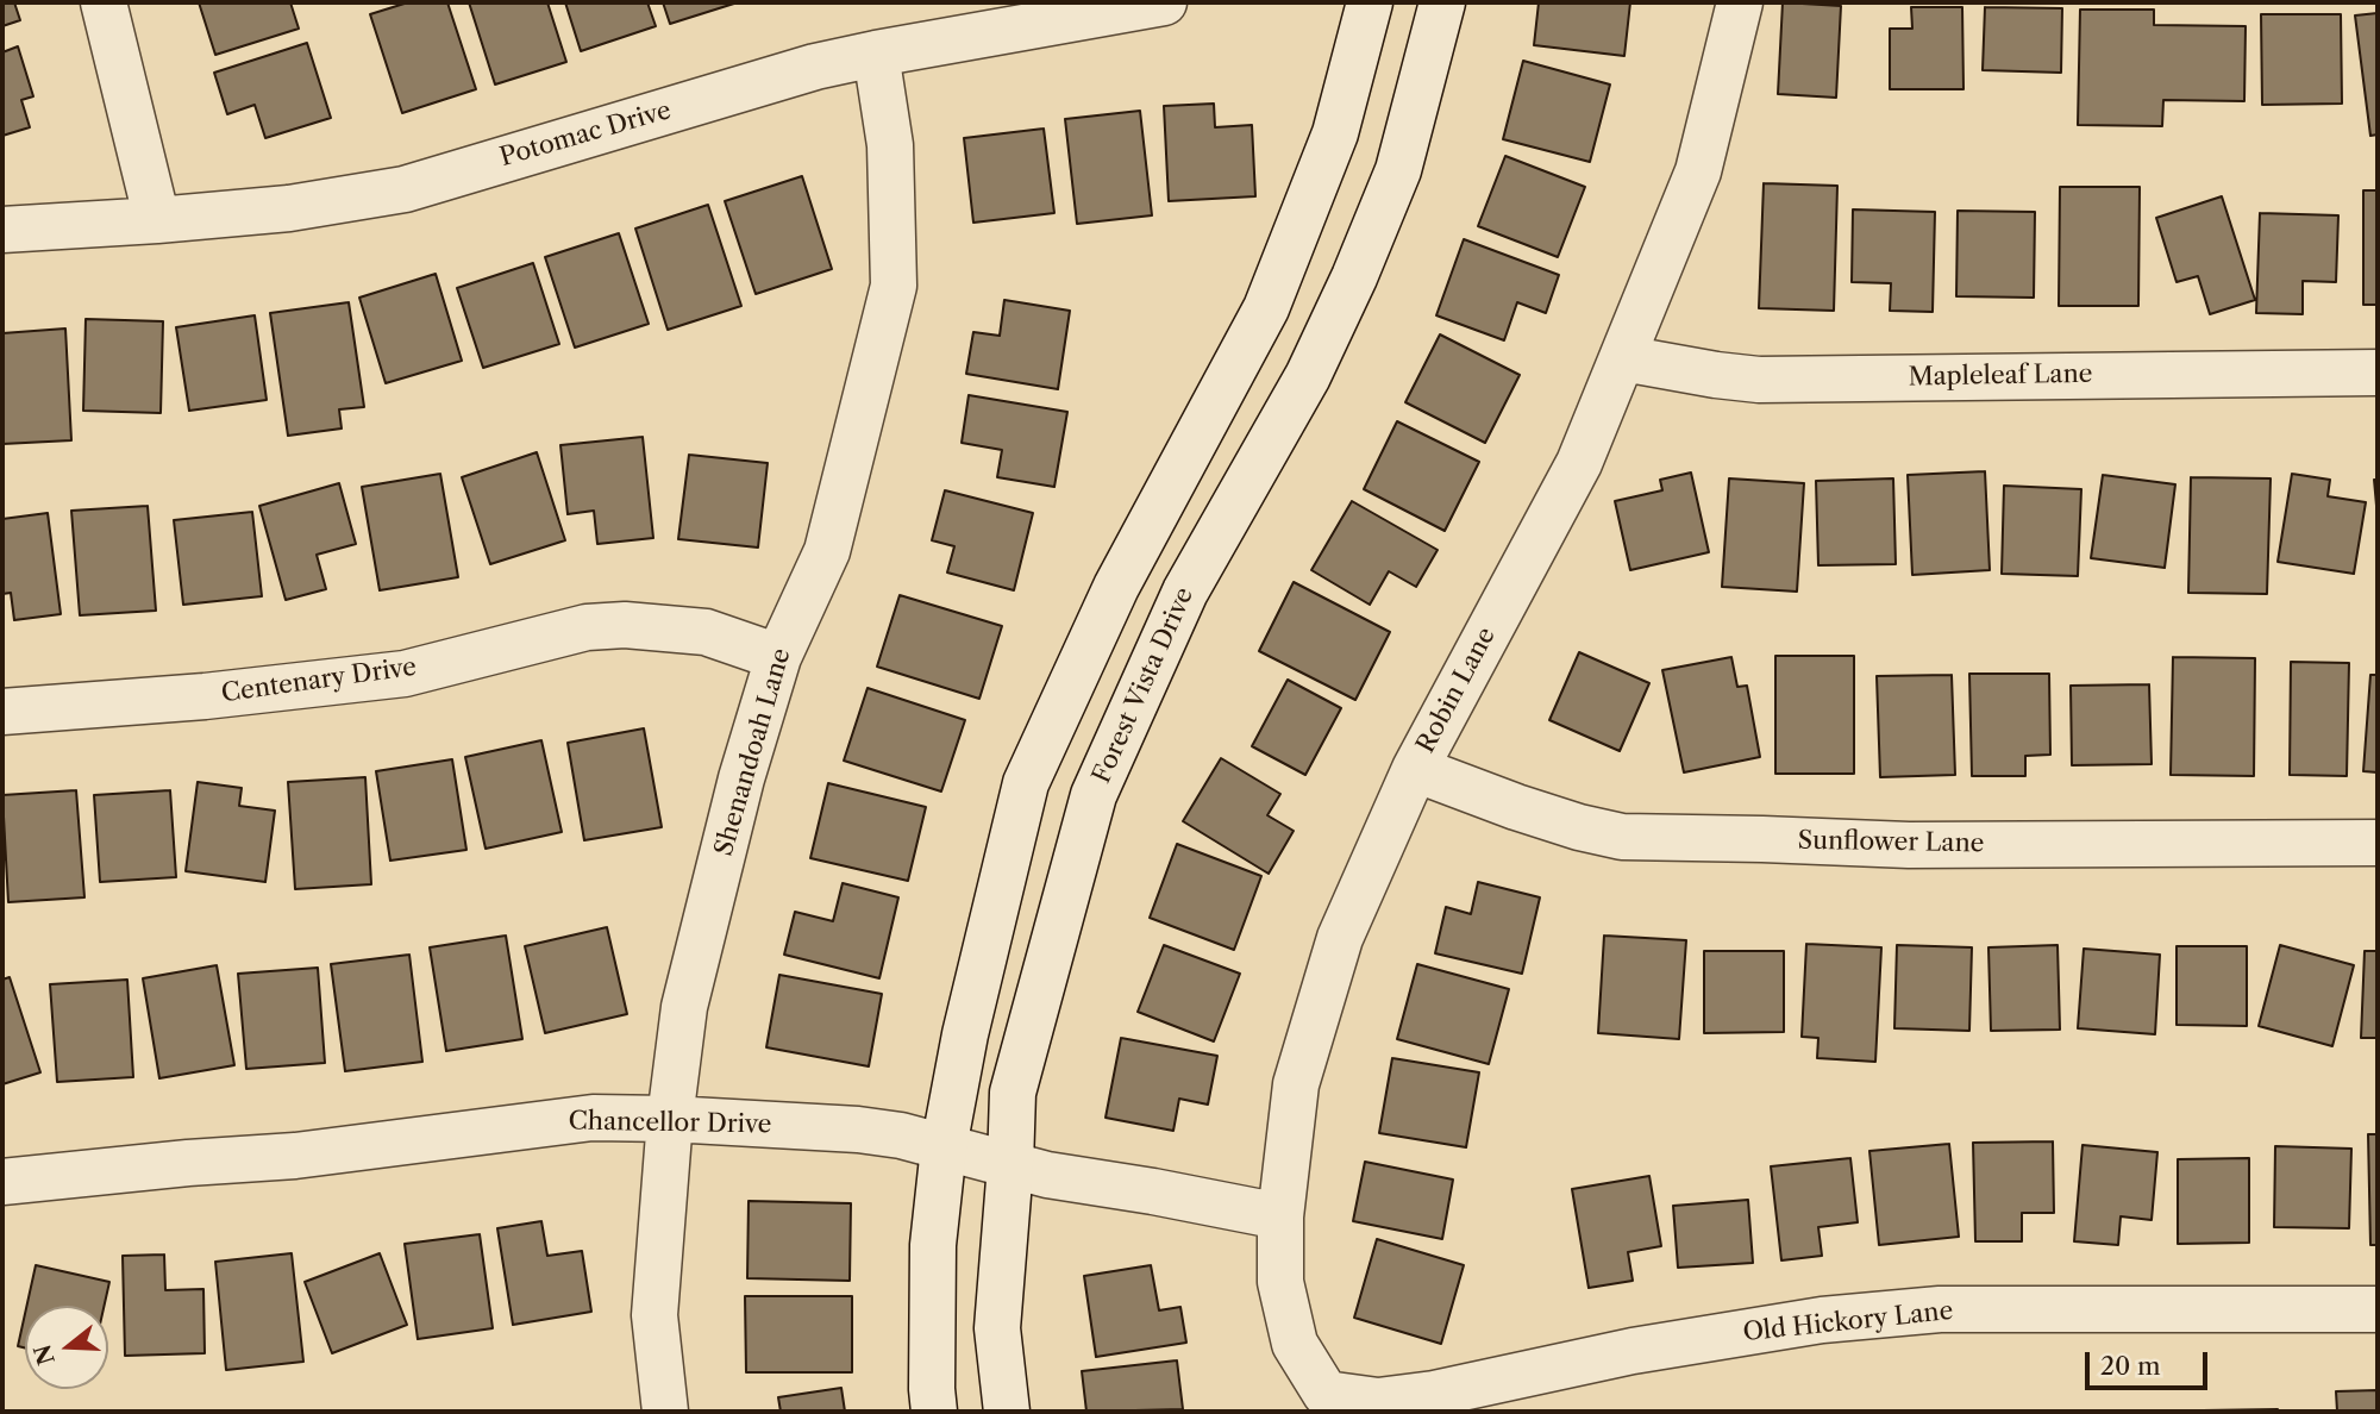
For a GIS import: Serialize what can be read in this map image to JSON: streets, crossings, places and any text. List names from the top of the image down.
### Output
{
  "streets": {
    "street": [
      "Potomac Drive",
      "Mapleleaf Lane",
      "Centenary Drive",
      "Forest Vista Drive",
      "Robin Lane",
      "Shenandoah Lane",
      "Sunflower Lane",
      "Chancellor Drive",
      "Old Hickory Lane"
    ]
  },
  "crossings": [
    ["Potomac Drive", "Shenandoah Lane"],
    ["Mapleleaf Lane", "Robin Lane"],
    ["Centenary Drive", "Shenandoah Lane"],
    ["Forest Vista Drive", "Chancellor Drive"],
    ["Robin Lane", "Sunflower Lane"],
    ["Robin Lane", "Chancellor Drive"],
    ["Robin Lane", "Old Hickory Lane"],
    ["Shenandoah Lane", "Chancellor Drive"]
  ],
  "scale_bar": "20 m",
  "north": "left"
}
